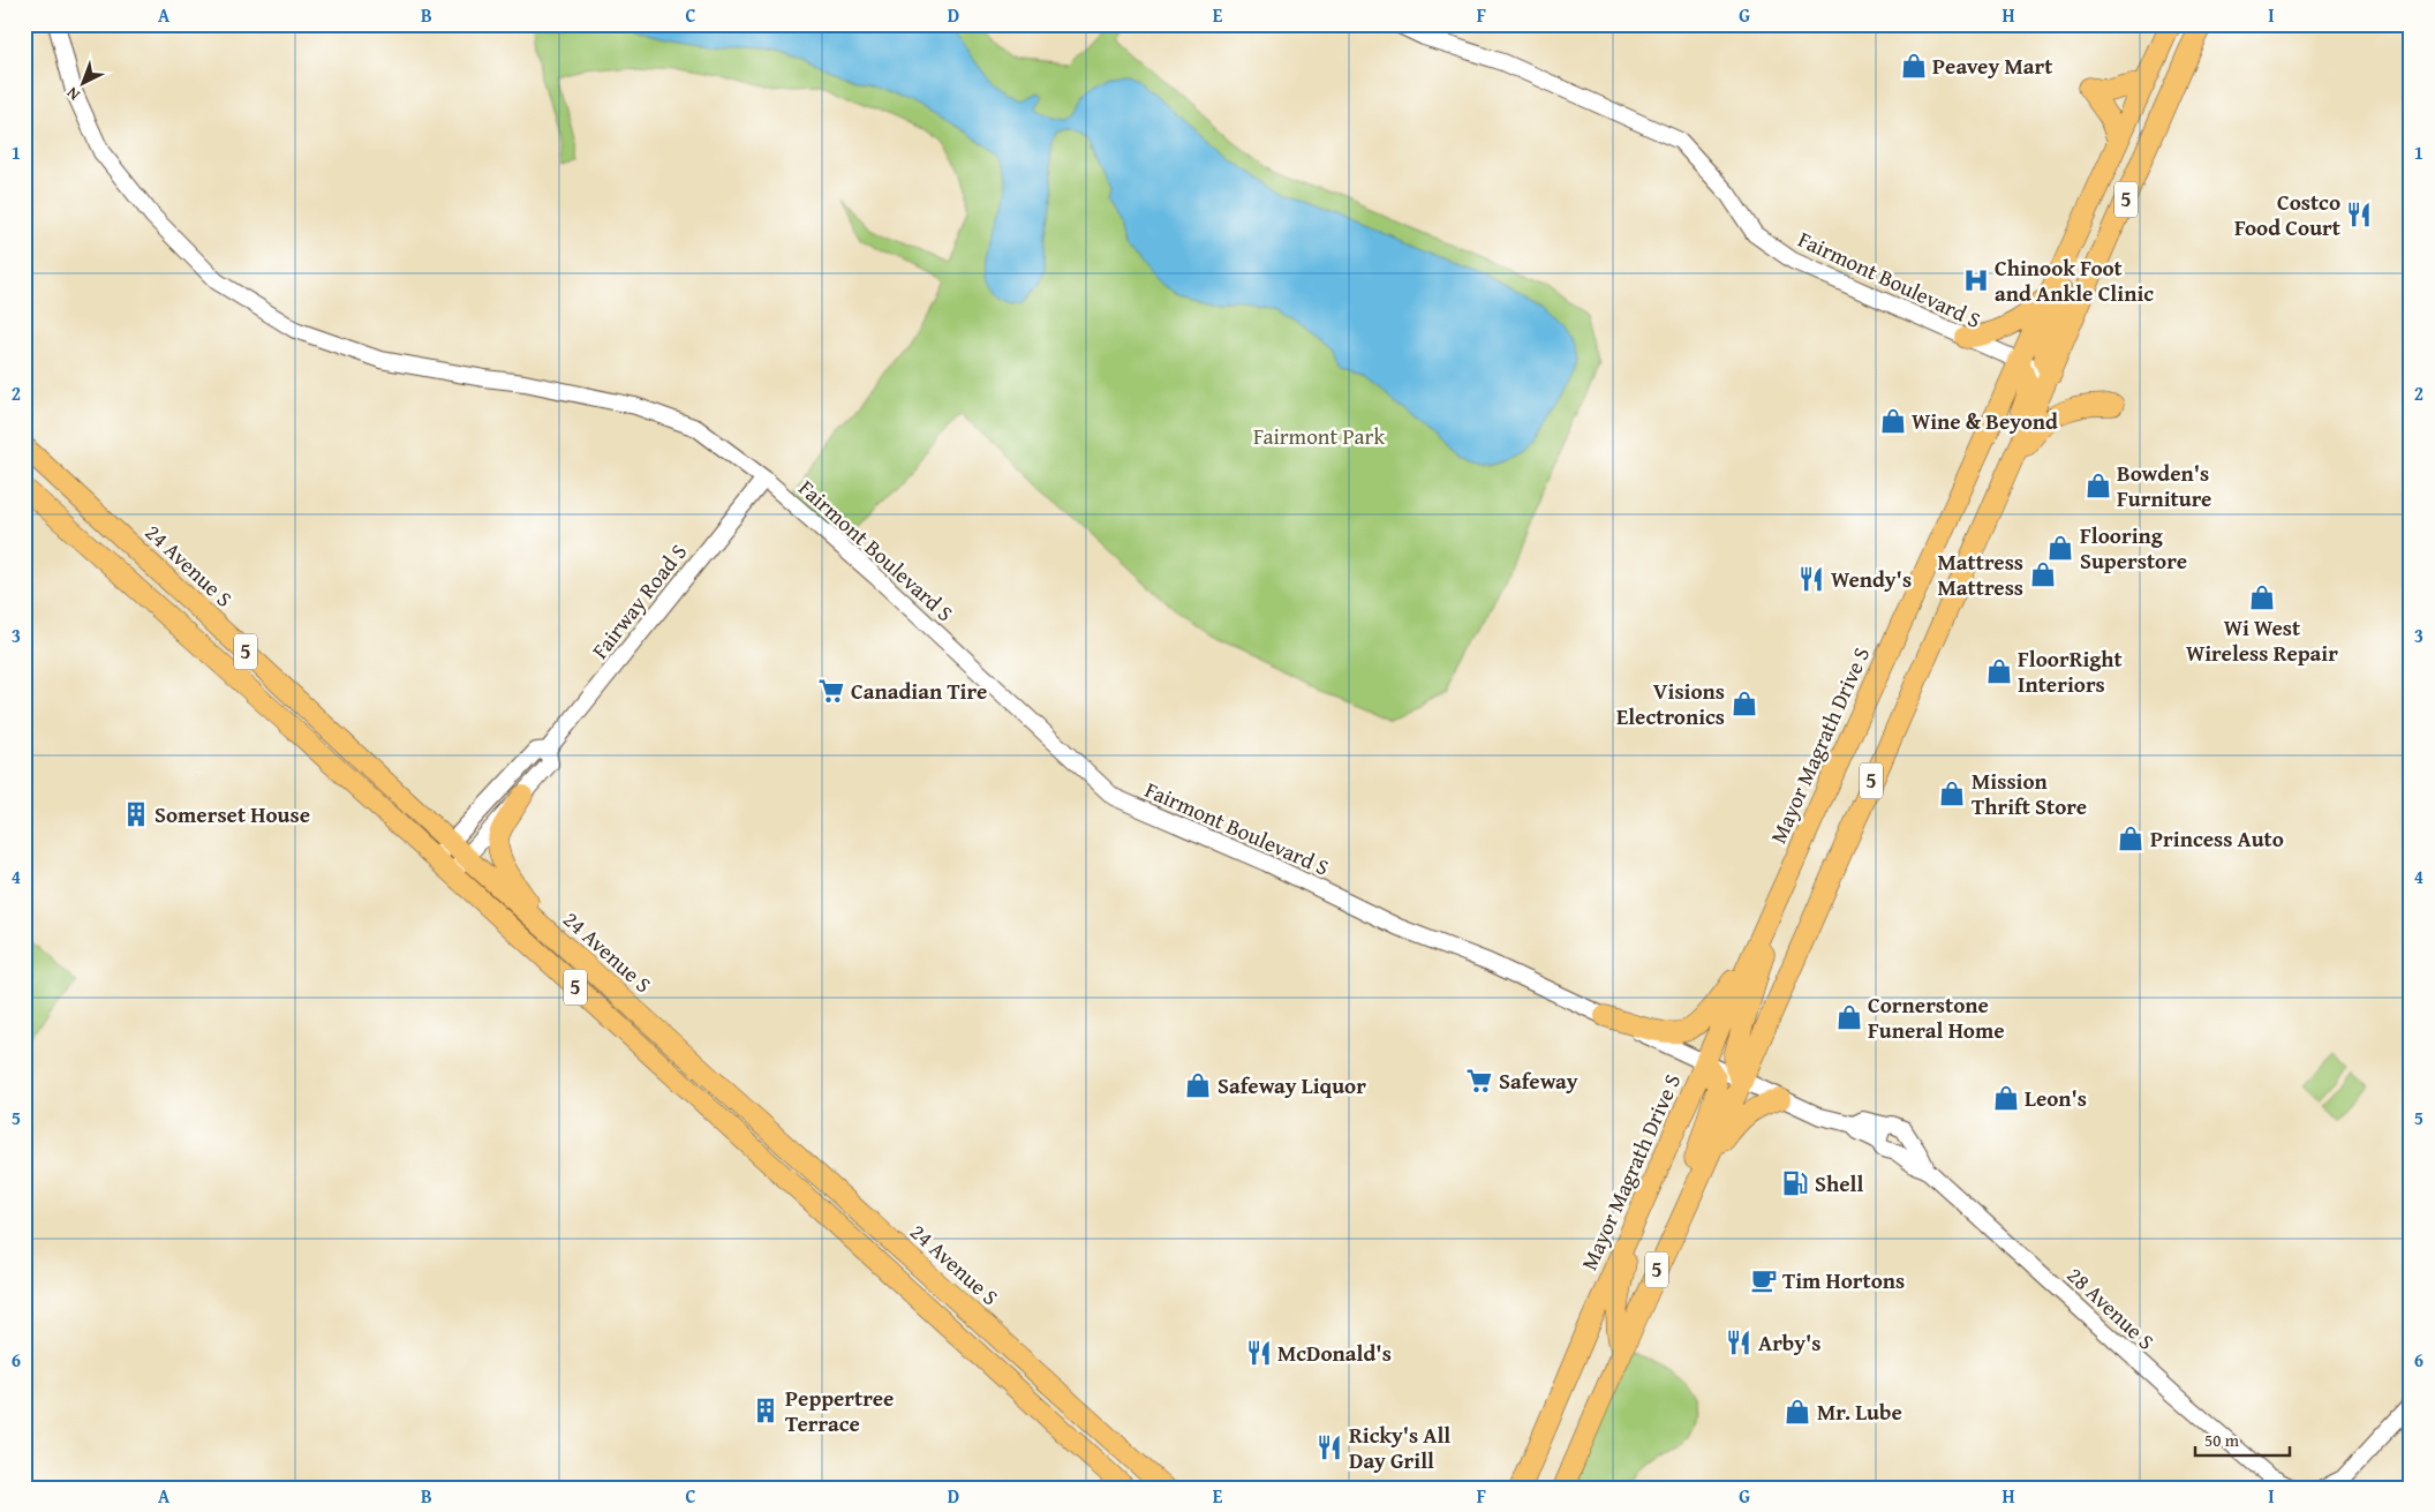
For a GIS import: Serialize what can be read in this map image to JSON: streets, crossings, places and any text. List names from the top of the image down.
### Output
{
  "streets": {
    "main road": ["5", "24 Avenue S", "Mayor Magrath Drive S"],
    "street": ["Fairmont Boulevard S", "Fairway Road S", "28 Avenue S"]
  },
  "crossings": [
    ["5", "Fairmont Boulevard S"],
    ["5", "Fairway Road S"],
    ["5", "28 Avenue S"],
    ["Fairmont Boulevard S", "Fairway Road S"],
    ["Fairmont Boulevard S", "Mayor Magrath Drive S"],
    ["Fairmont Boulevard S", "28 Avenue S"],
    ["24 Avenue S", "Fairway Road S"]
  ],
  "parks": ["Fairmont Park"],
  "places": {
    "shop": [
      "Peavey Mart",
      "Wine & Beyond",
      "Bowden's Furniture",
      "Flooring Superstore",
      "Mattress Mattress",
      "Wi West Wireless Repair",
      "FloorRight Interiors",
      "Visions Electronics",
      "Mission Thrift Store",
      "Princess Auto",
      "Cornerstone Funeral Home",
      "Safeway Liquor",
      "Leon's",
      "Mr. Lube"
    ],
    "restaurant": [
      "Costco Food Court",
      "Wendy's",
      "Arby's",
      "McDonald's",
      "Ricky's All Day Grill"
    ],
    "hospital": ["Chinook Foot and Ankle Clinic"],
    "supermarket": ["Canadian Tire", "Safeway"],
    "building": ["Somerset House", "Peppertree Terrace"],
    "fuel station": ["Shell"],
    "cafe": ["Tim Hortons"]
  },
  "scale_bar": "50 m",
  "north": "bottom left",
  "grid": {
    "columns": [
      "A",
      "B",
      "C",
      "D",
      "E",
      "F",
      "G",
      "H",
      "I"
    ],
    "rows": [
      "1",
      "2",
      "3",
      "4",
      "5",
      "6"
    ]
  }
}
